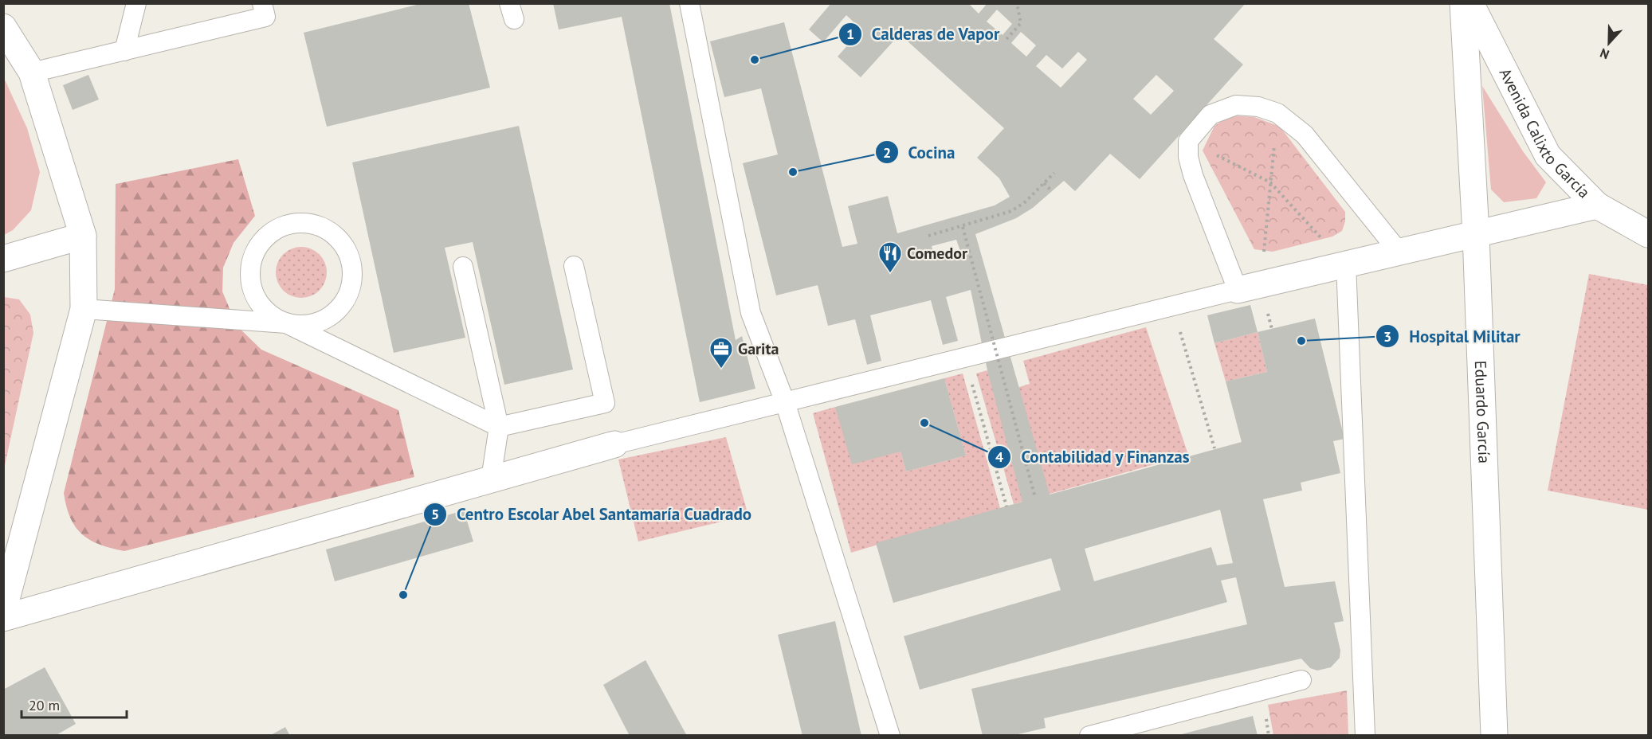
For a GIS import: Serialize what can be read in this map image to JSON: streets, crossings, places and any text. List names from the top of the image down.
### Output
{
  "streets": {
    "street": ["Avenida Calixto García", "Eduardo García"]
  },
  "places": {
    "other": [
      "Calderas de Vapor",
      "Cocina",
      "Hospital Militar",
      "Contabilidad y Finanzas",
      "Centro Escolar Abel Santamaría Cuadrado"
    ],
    "restaurant": ["Comedor"],
    "office": ["Garita"]
  },
  "scale_bar": "20 m",
  "north": "bottom"
}
